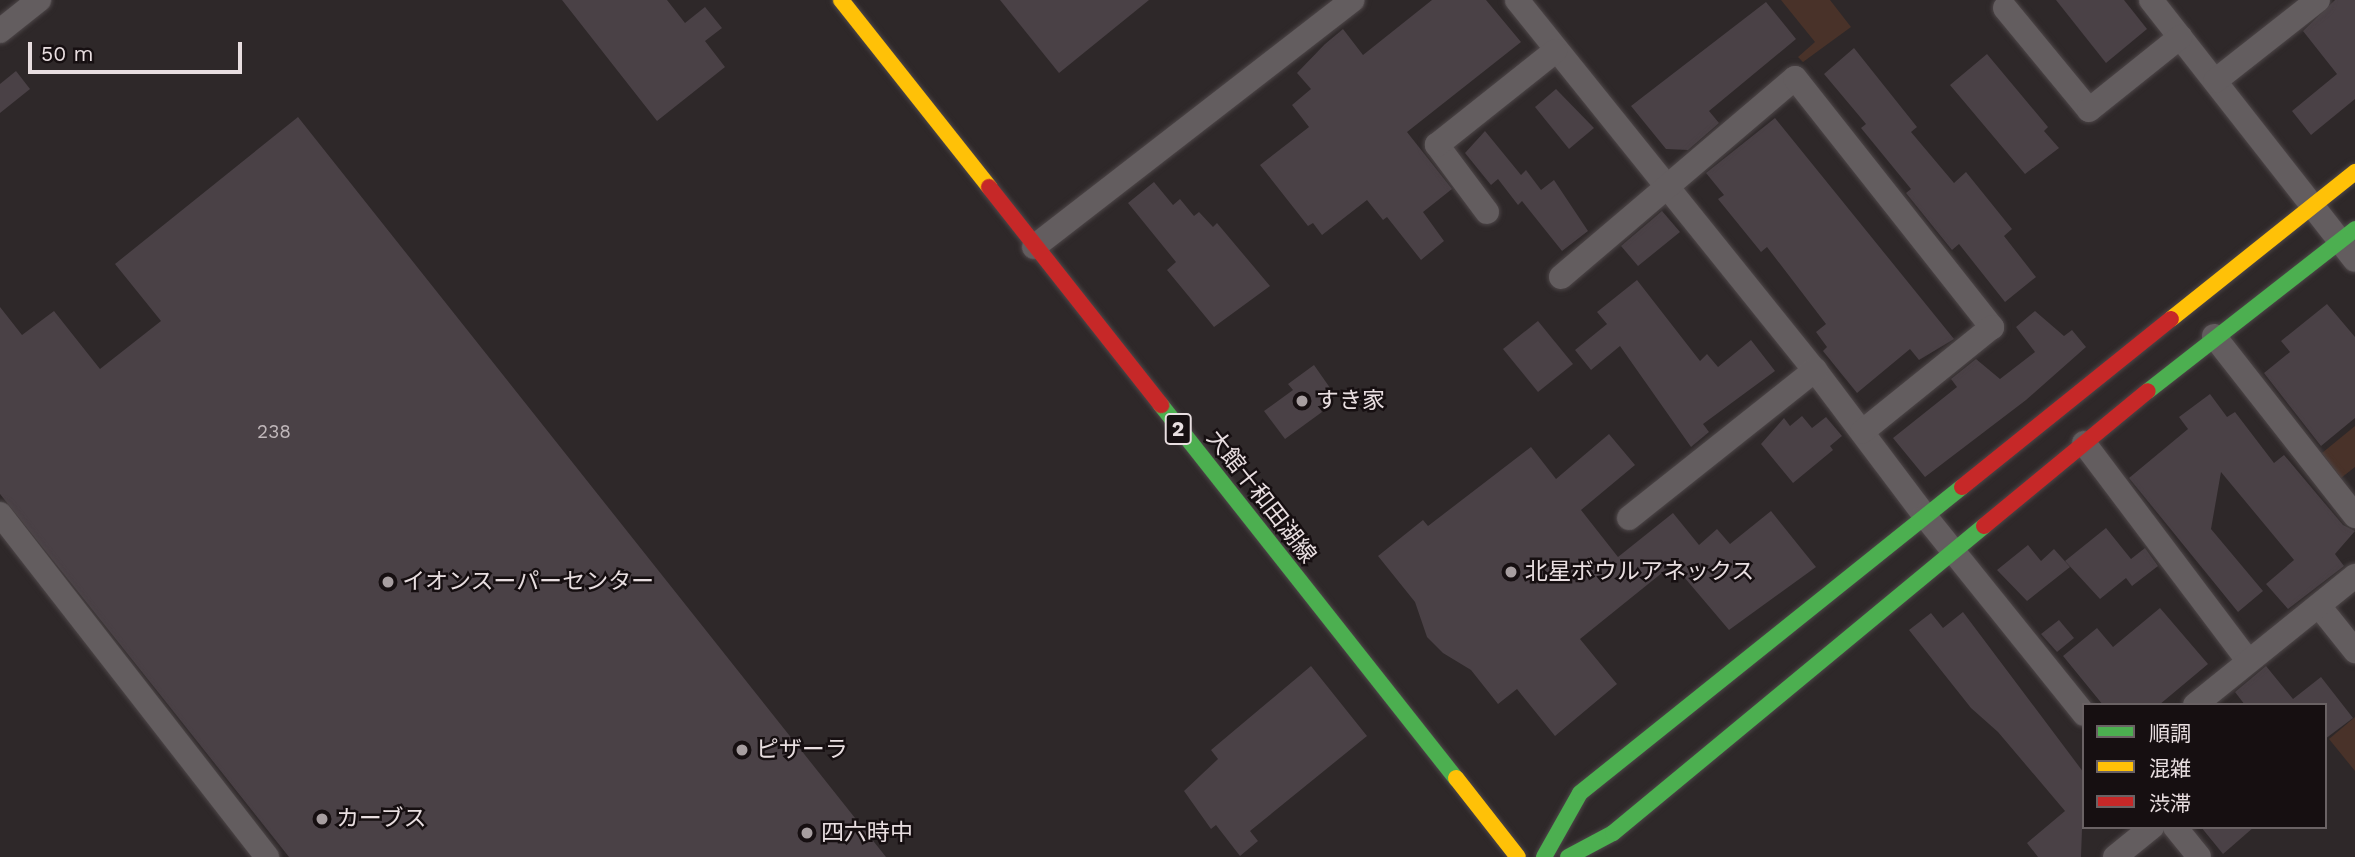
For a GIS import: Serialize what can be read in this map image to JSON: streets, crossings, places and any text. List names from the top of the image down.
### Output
{
  "streets": {
    "street": ["2", "大館十和田湖線"]
  },
  "places": [
    "すき家",
    "北星ボウルアネックス",
    "イオンスーパーセンター",
    "ピザーラ",
    "カーブス",
    "四六時中"
  ],
  "house_numbers": ["238"],
  "legend": ["順調", "混雑", "渋滞"],
  "scale_bar": "50 m"
}
